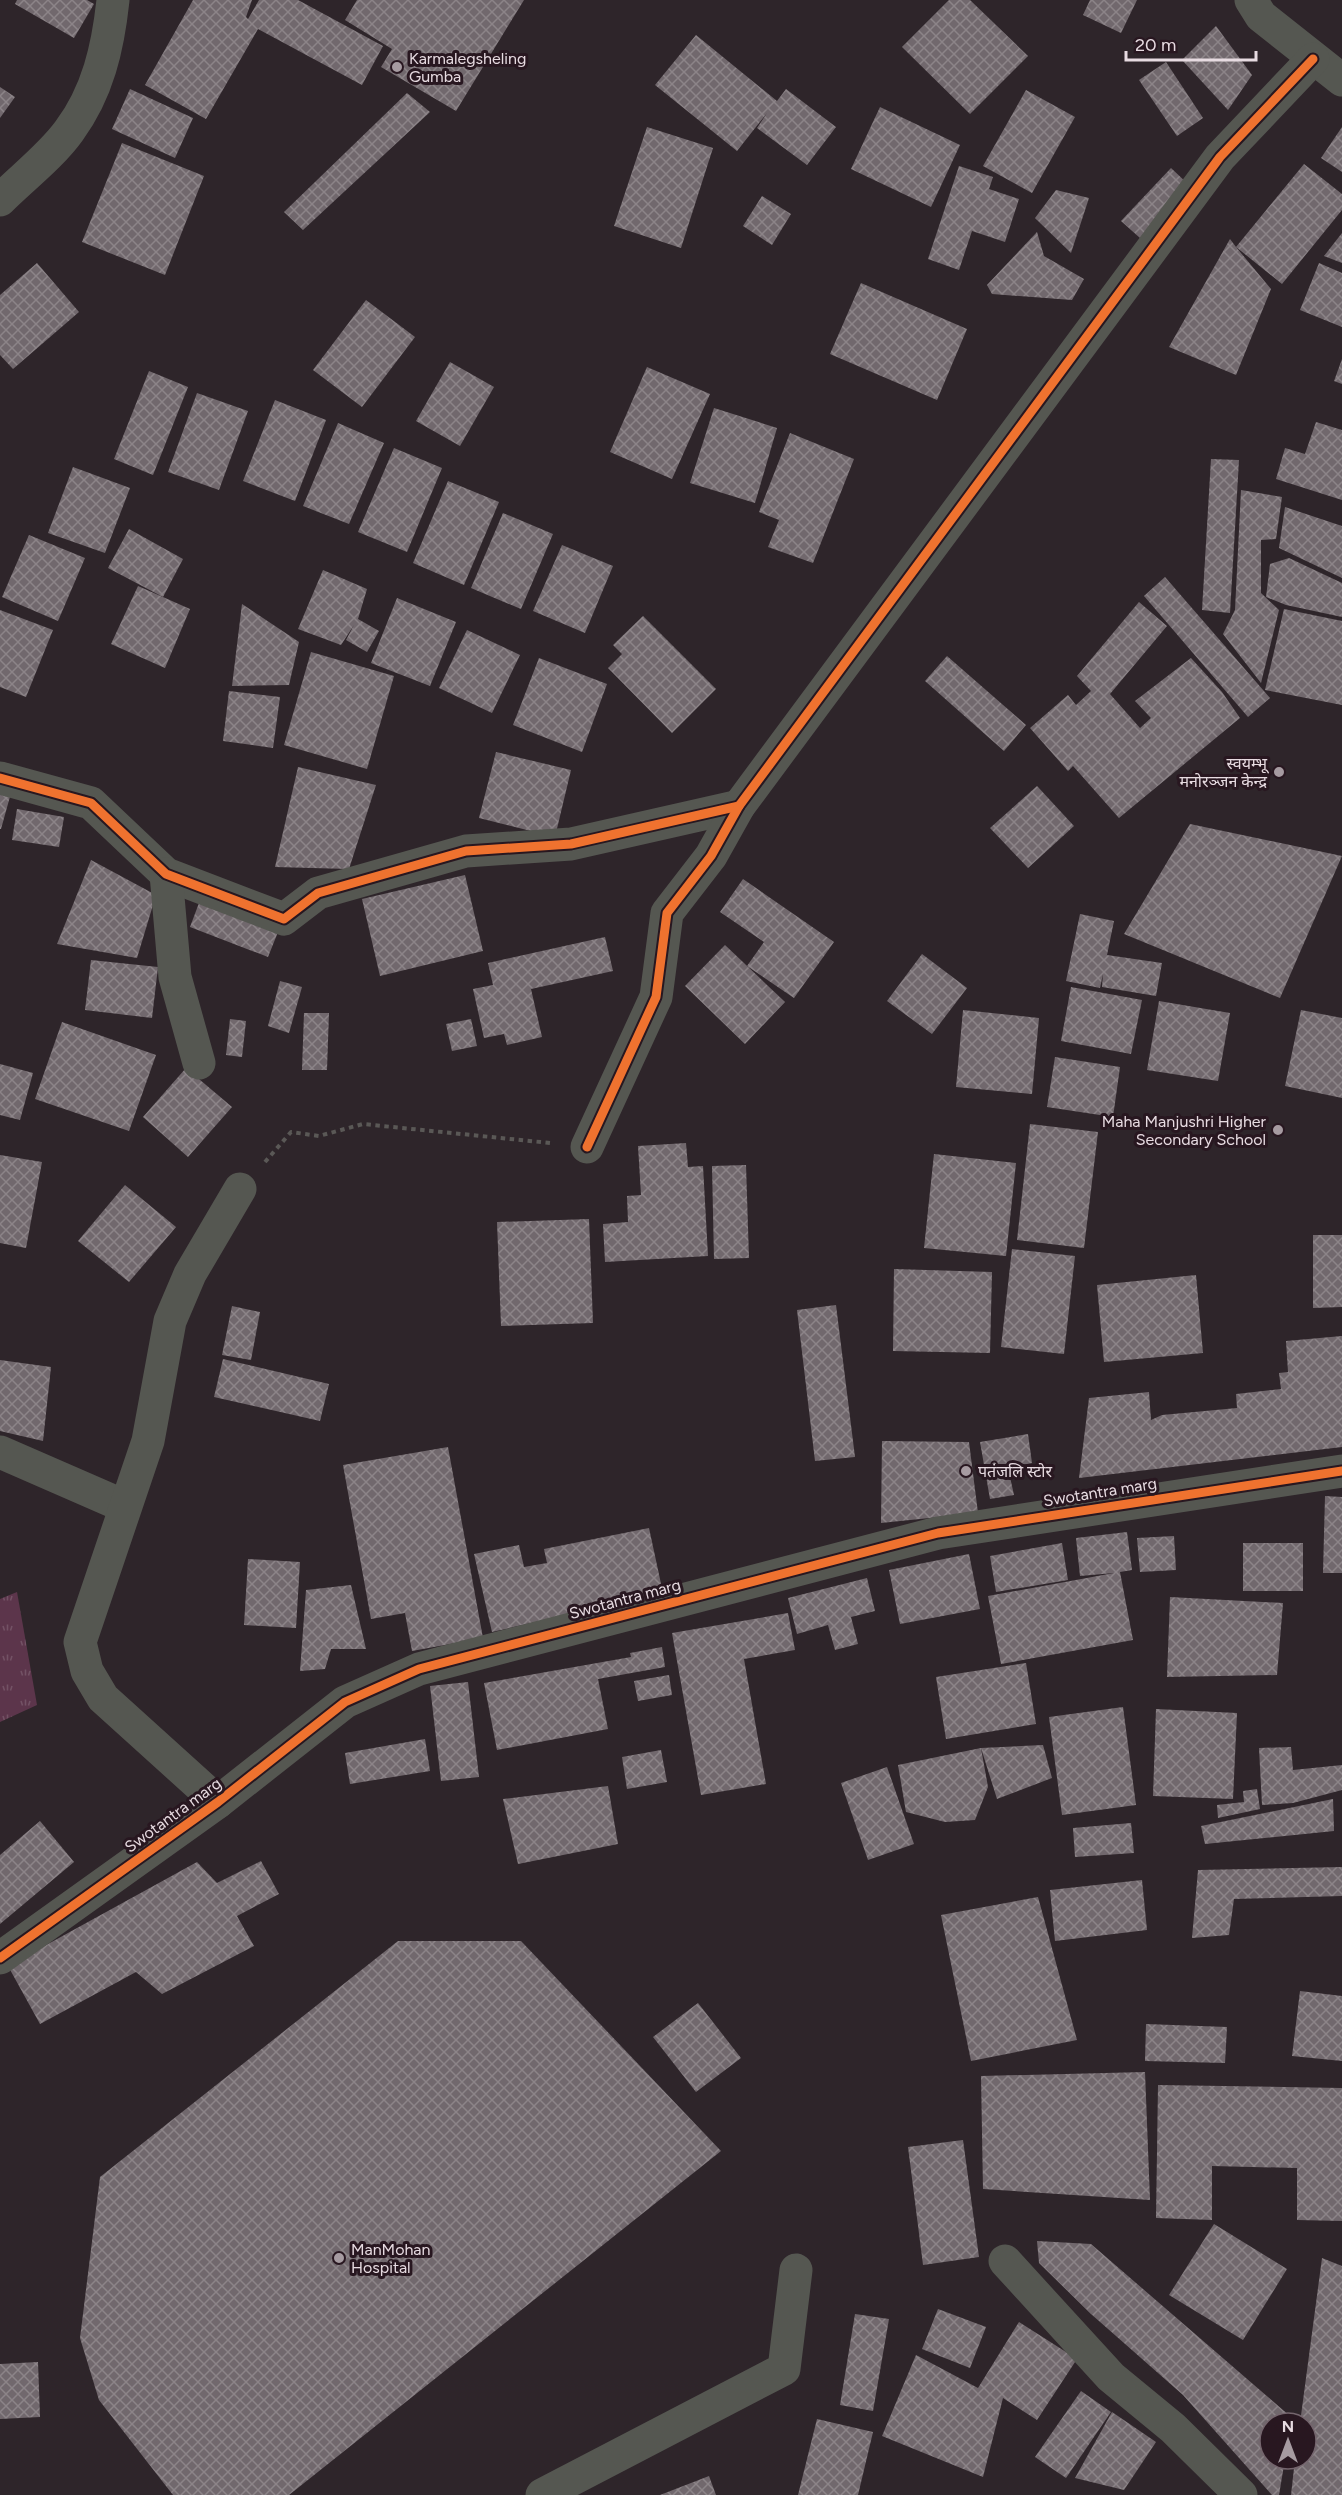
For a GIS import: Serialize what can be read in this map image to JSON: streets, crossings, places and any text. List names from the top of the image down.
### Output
{
  "streets": {
    "street": ["Swotantra marg"]
  },
  "places": [
    "Karmalegsheling Gumba",
    "स्वयम्भू मनोरञ्जन केन्द्र",
    "Maha Manjushri Higher Secondary School",
    "पतंजलि स्टोर",
    "ManMohan Hospital"
  ],
  "scale_bar": "20 m",
  "north": "top"
}
